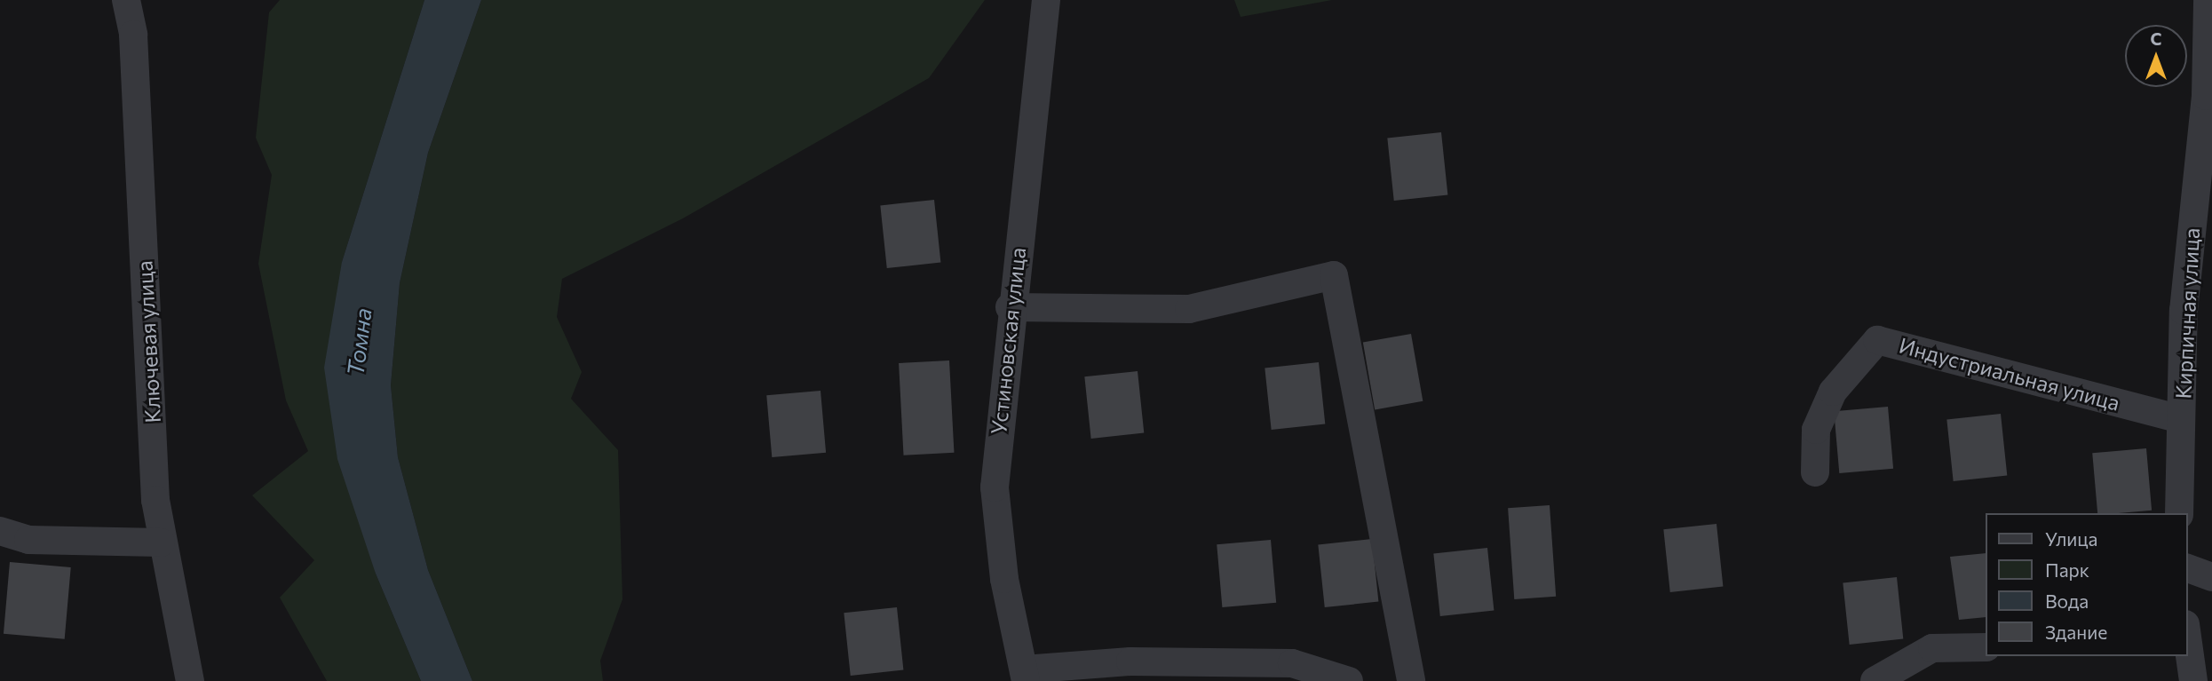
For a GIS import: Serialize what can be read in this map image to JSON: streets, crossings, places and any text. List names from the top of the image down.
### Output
{
  "streets": {
    "street": [
      "Кирпичная улица",
      "Устиновская улица",
      "Ключевая улица",
      "Индустриальная улица"
    ]
  },
  "crossings": [
    ["Кирпичная улица", "Индустриальная улица"]
  ],
  "water": ["Томна"],
  "legend": [
    "Улица",
    "Парк",
    "Вода",
    "Здание"
  ],
  "north": "top"
}
